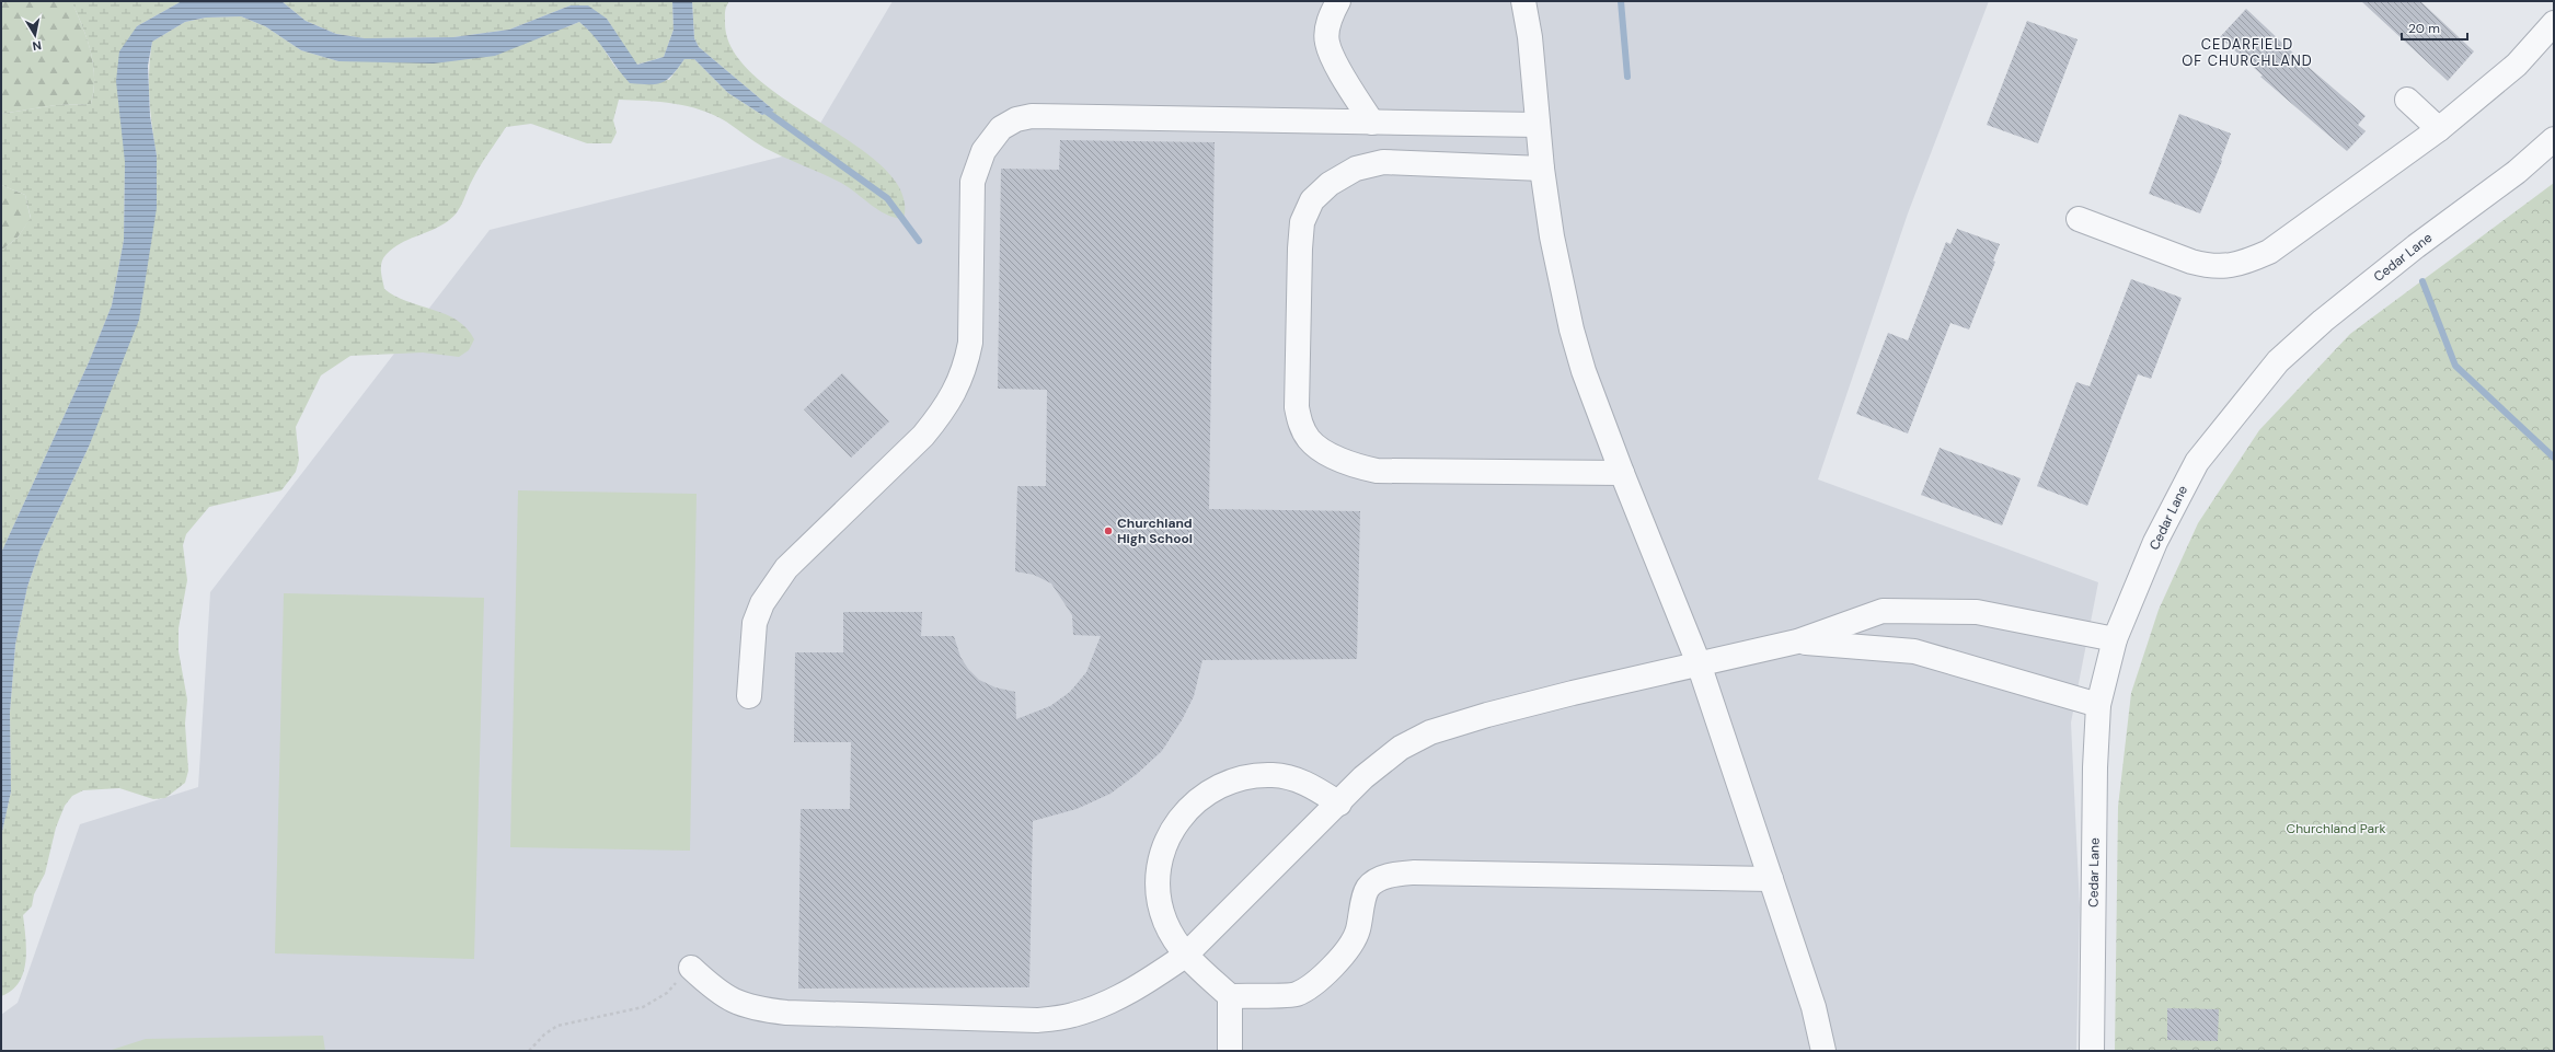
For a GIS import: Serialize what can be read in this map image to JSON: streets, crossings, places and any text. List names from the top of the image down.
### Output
{
  "streets": {
    "street": ["Cedar Lane"]
  },
  "districts": ["CEDARFIELD OF CHURCHLAND"],
  "parks": ["Churchland Park"],
  "places": ["Churchland High School"],
  "scale_bar": "20 m",
  "north": "bottom"
}
